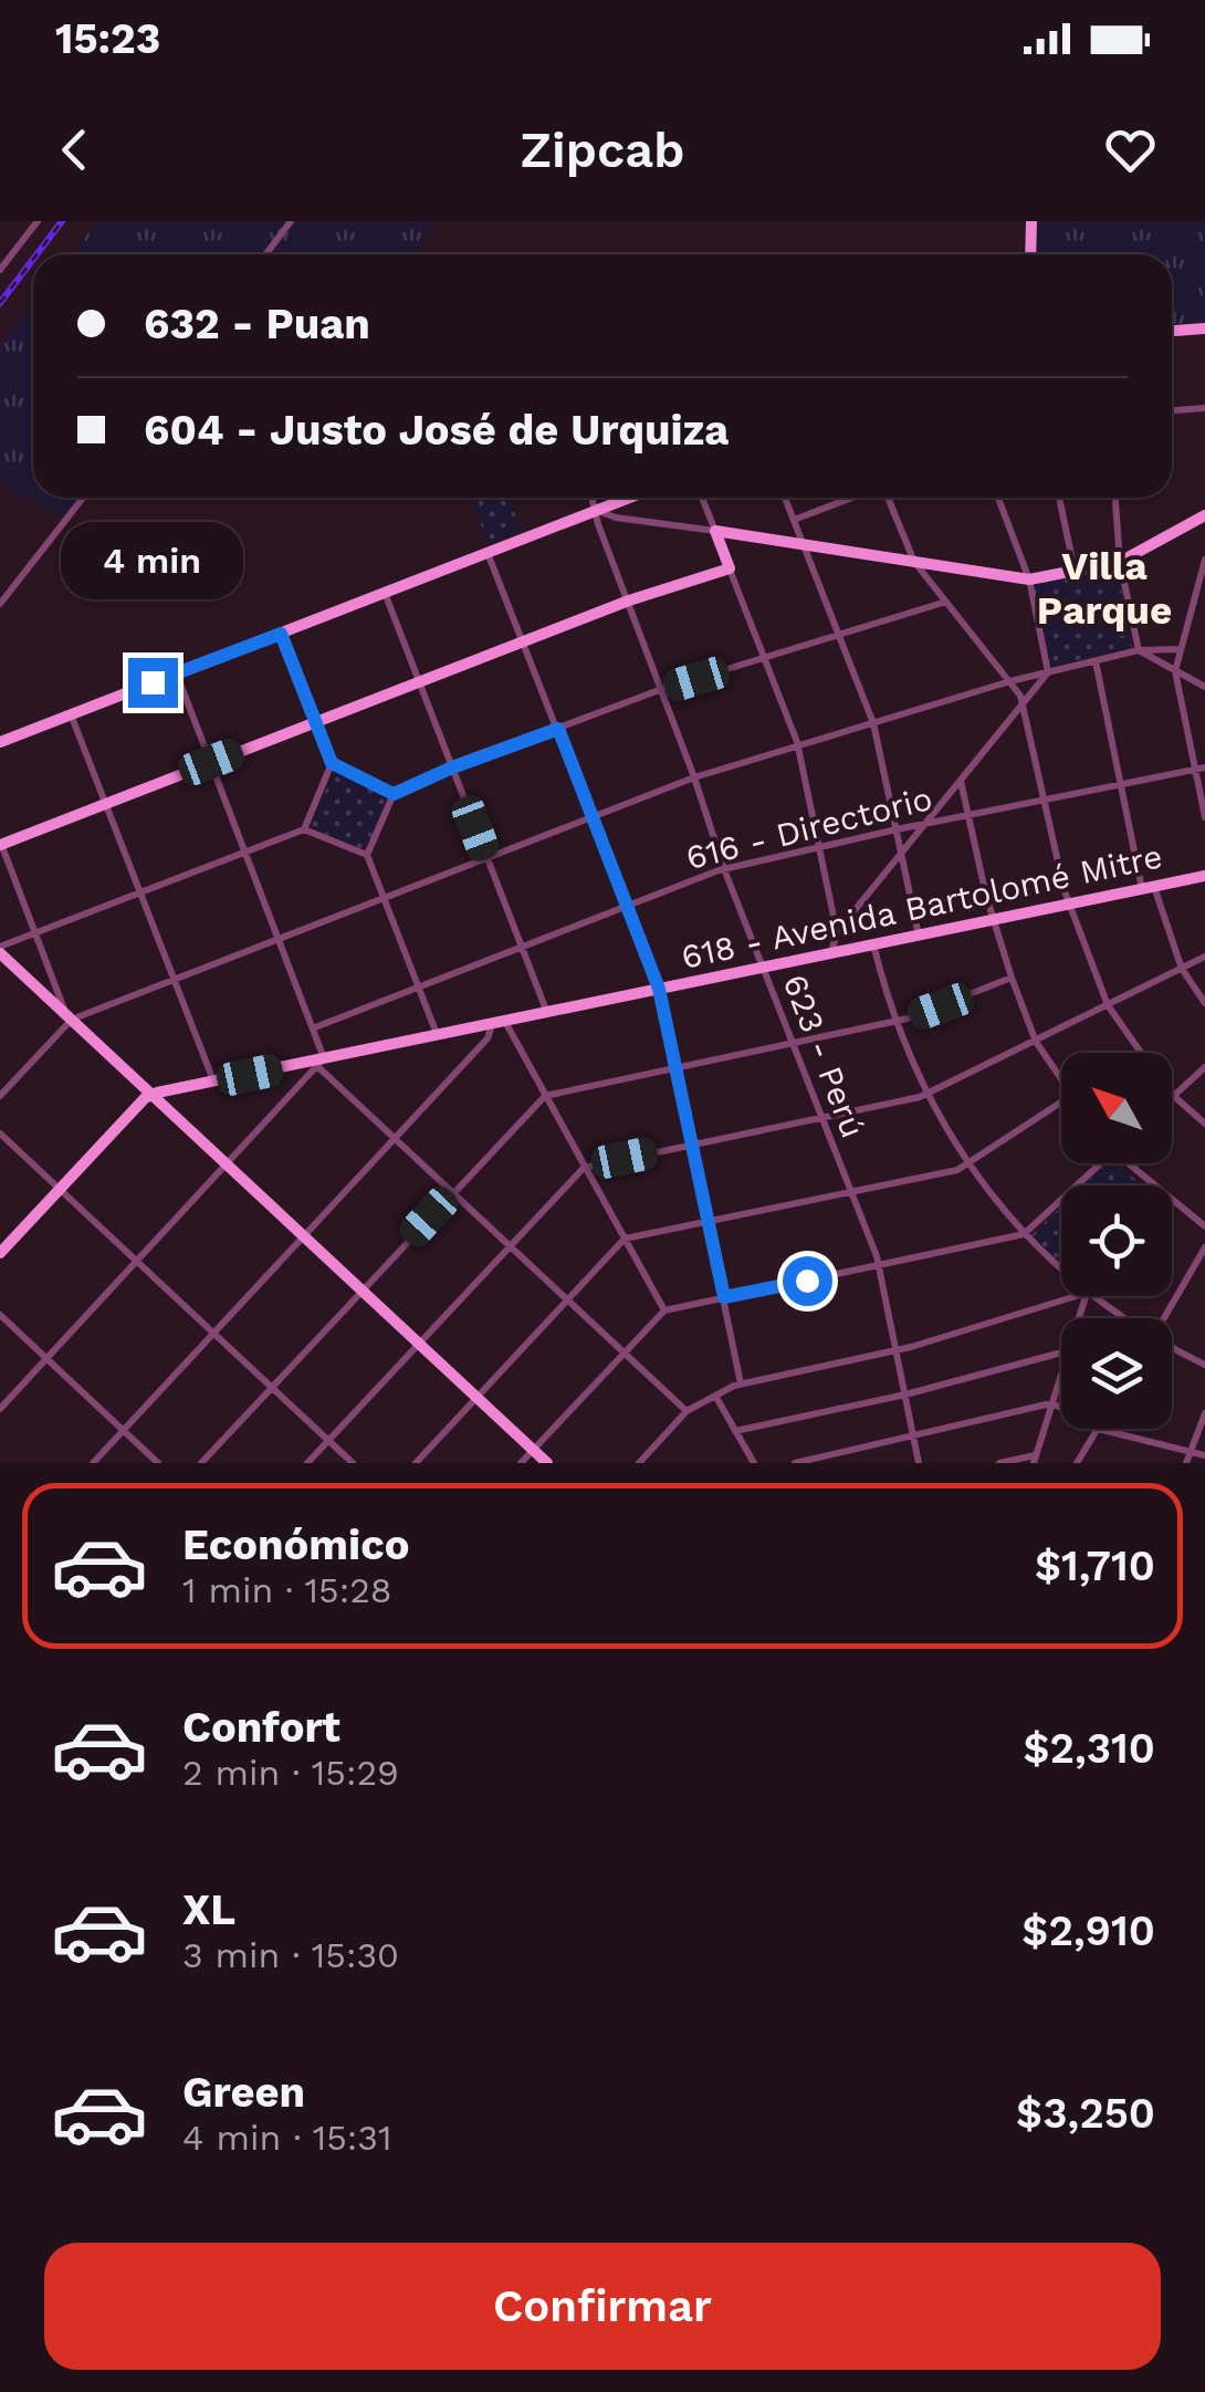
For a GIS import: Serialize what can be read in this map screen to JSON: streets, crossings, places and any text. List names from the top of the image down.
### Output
{
  "streets": {
    "main road": ["618 - Avenida Bartolomé Mitre"],
    "street": ["616 - Directorio", "623 - Perú"]
  },
  "crossings": [
    ["616 - Directorio", "623 - Perú"],
    ["618 - Avenida Bartolomé Mitre", "623 - Perú"]
  ],
  "districts": ["Villa Parque"],
  "north": "top left",
  "page": {
    "status": "15:23",
    "header": "Zipcab",
    "banner": ["632 - Puan", "604 - Justo José de Urquiza"],
    "bubble": "4 min",
    "list": [
      {
        "name": "Económico",
        "note": "1 min · 15:28",
        "value": "$1,710"
      },
      {
        "name": "Confort",
        "note": "2 min · 15:29",
        "value": "$2,310"
      },
      {
        "name": "XL",
        "note": "3 min · 15:30",
        "value": "$2,910"
      },
      {
        "name": "Green",
        "note": "4 min · 15:31",
        "value": "$3,250"
      }
    ],
    "buttons": "Confirmar"
  }
}
